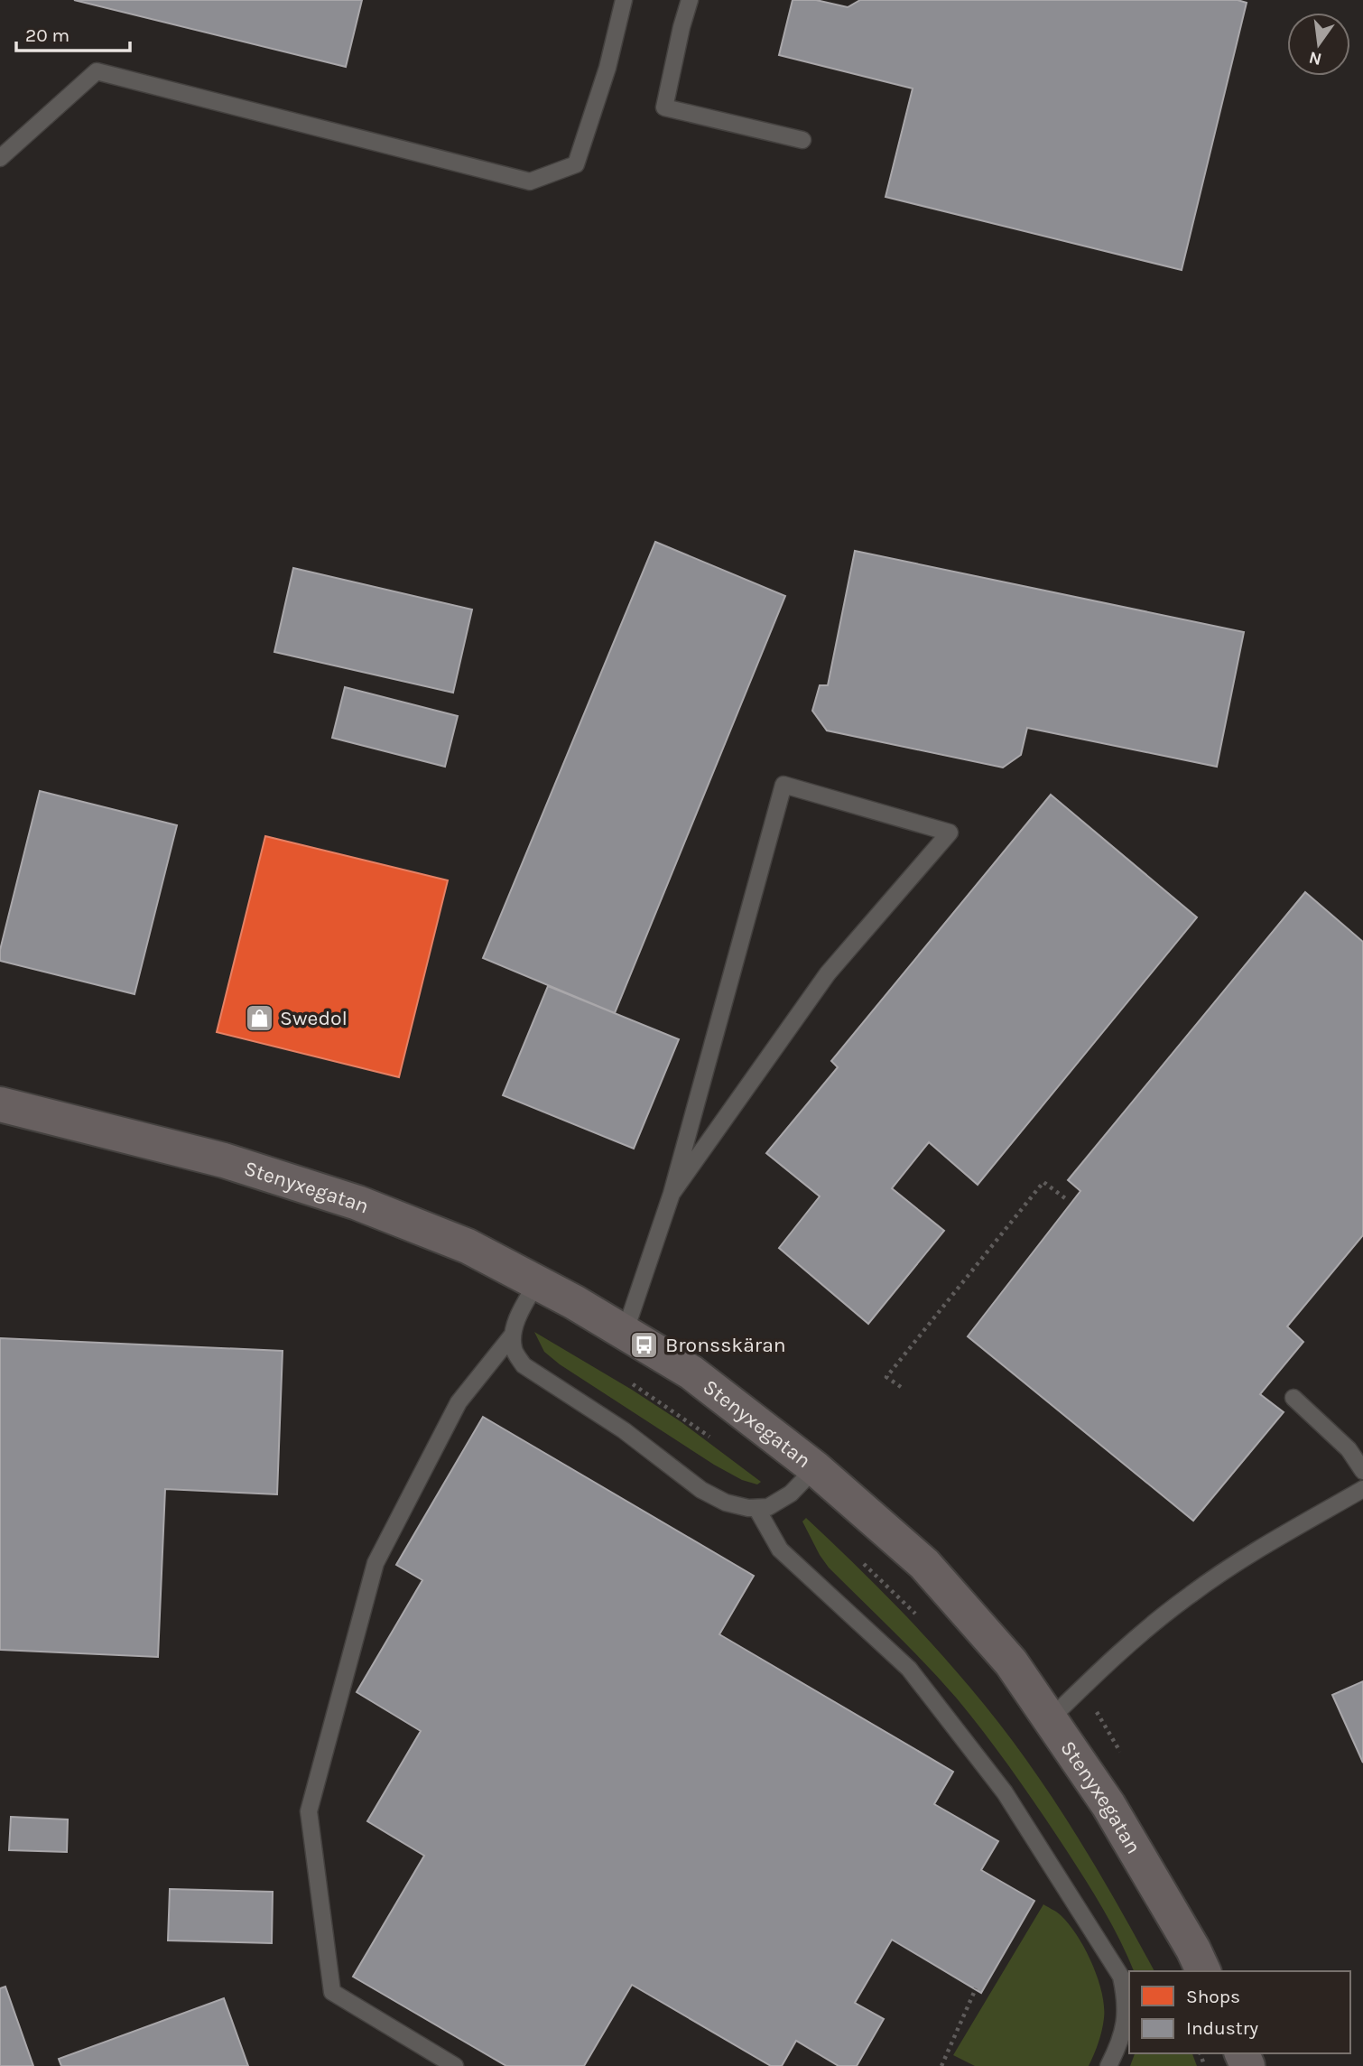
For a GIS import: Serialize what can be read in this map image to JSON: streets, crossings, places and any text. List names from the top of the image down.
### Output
{
  "streets": {
    "street": ["Stenyxegatan"]
  },
  "places": {
    "shop": ["Swedol"],
    "bus stop": ["Bronsskäran"]
  },
  "legend": ["Shops", "Industry"],
  "scale_bar": "20 m",
  "north": "bottom"
}
